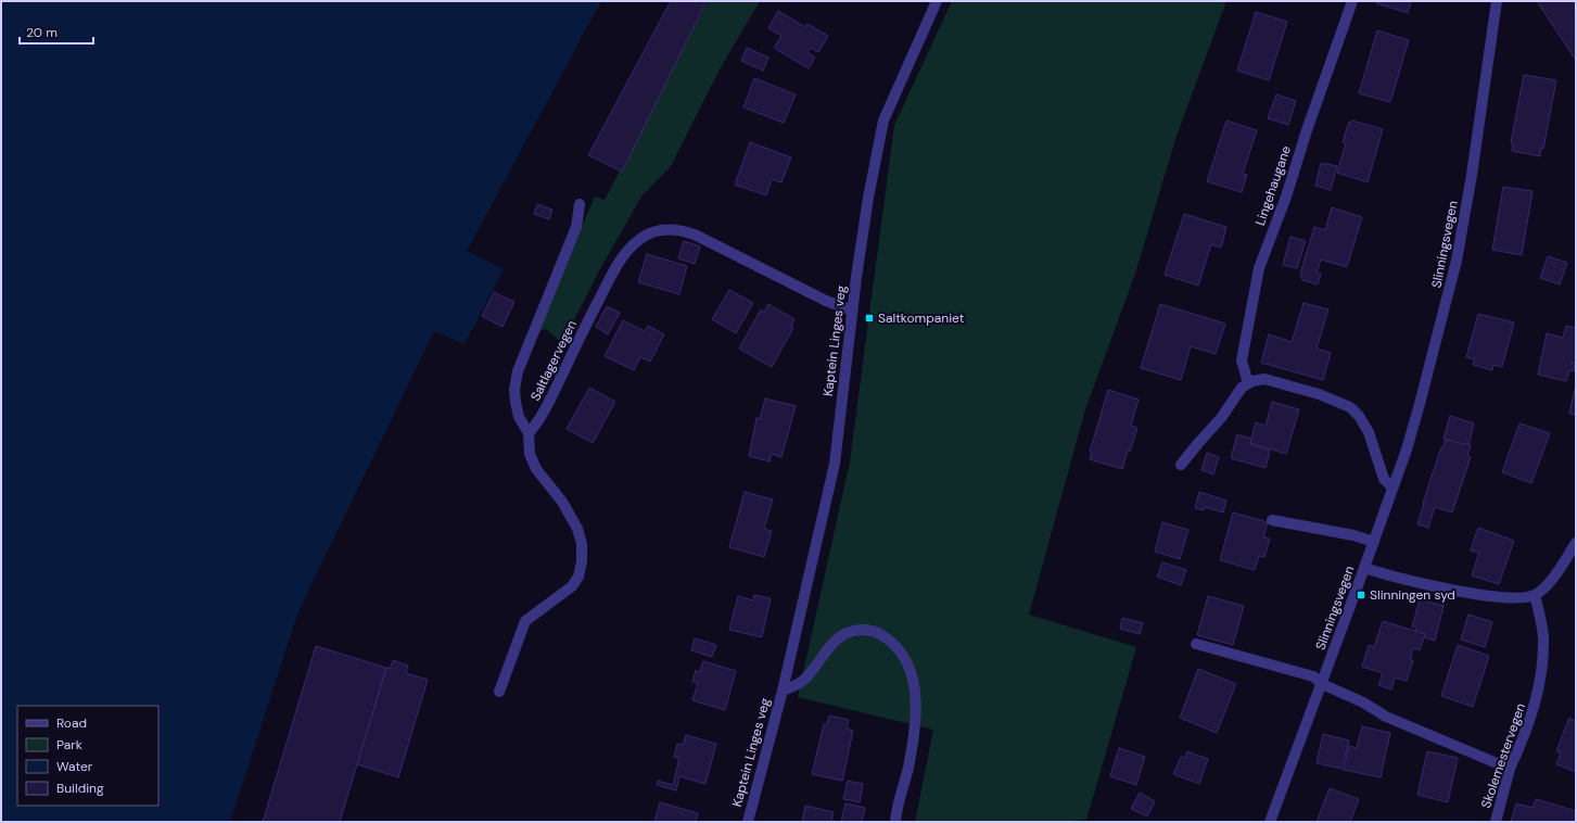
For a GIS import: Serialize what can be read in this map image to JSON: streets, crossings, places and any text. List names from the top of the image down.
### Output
{
  "streets": {
    "street": [
      "Lingehaugane",
      "Slinningsvegen",
      "Kaptein Linges veg",
      "Saltlagervegen",
      "Skolemestervegen"
    ]
  },
  "crossings": [
    ["Kaptein Linges veg", "Saltlagervegen"]
  ],
  "places": {
    "transit": ["Saltkompaniet", "Slinningen syd"]
  },
  "legend": [
    "Road",
    "Park",
    "Water",
    "Building"
  ],
  "scale_bar": "20 m"
}
